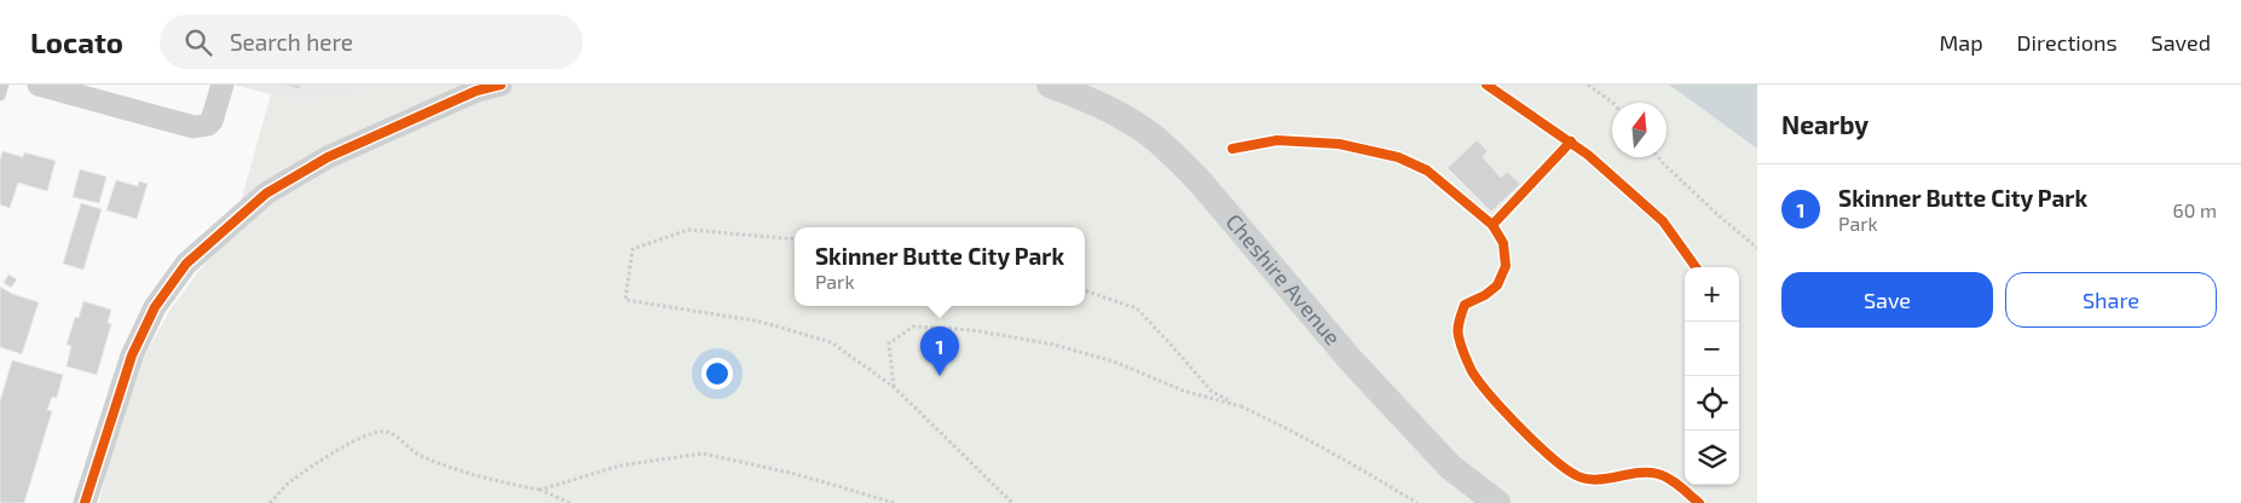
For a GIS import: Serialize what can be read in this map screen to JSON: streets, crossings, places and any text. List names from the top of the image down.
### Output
{
  "streets": {
    "street": ["Cheshire Avenue"]
  },
  "north": "top",
  "page": {
    "header": "Locato",
    "search": "Search here",
    "nav": ["Map", "Directions", "Saved"],
    "heading": "Nearby",
    "list": [
      {
        "mark": "1",
        "name": "Skinner Butte City Park",
        "note": "Park",
        "value": "60 m"
      }
    ],
    "popup": ["Skinner Butte City Park", "Park"],
    "buttons": ["Save", "Share"],
    "map_buttons": ["+", "−"],
    "pins": "1"
  }
}
